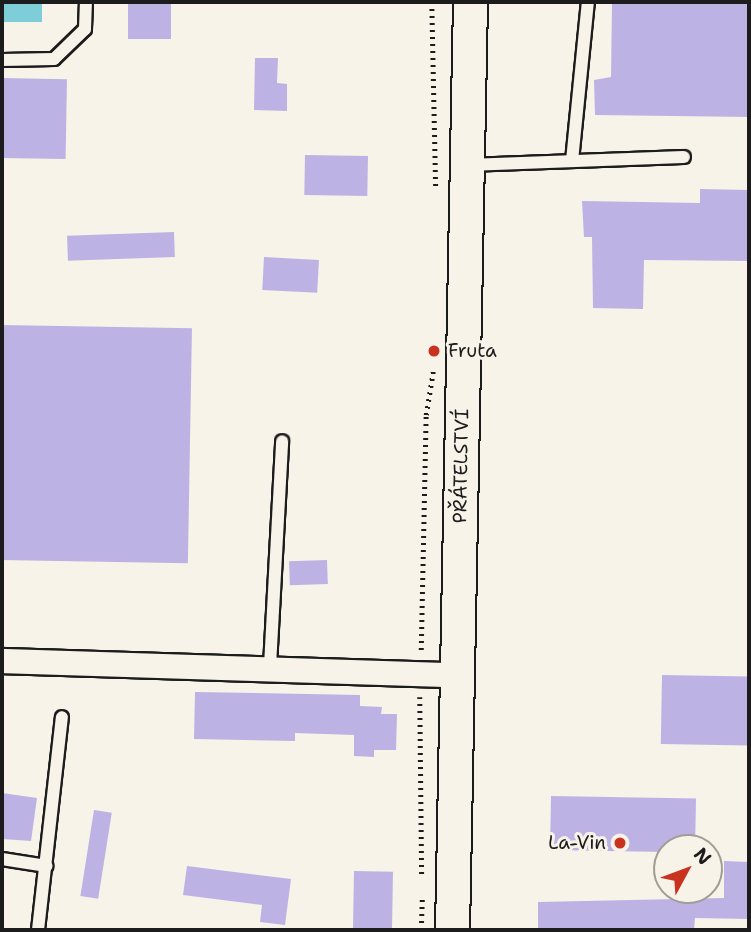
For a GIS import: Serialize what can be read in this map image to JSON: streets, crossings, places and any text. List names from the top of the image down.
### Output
{
  "streets": {
    "main road": ["PŘÁTELSTVÍ"]
  },
  "places": ["Fruta", "La-Vin"],
  "north": "top right"
}
